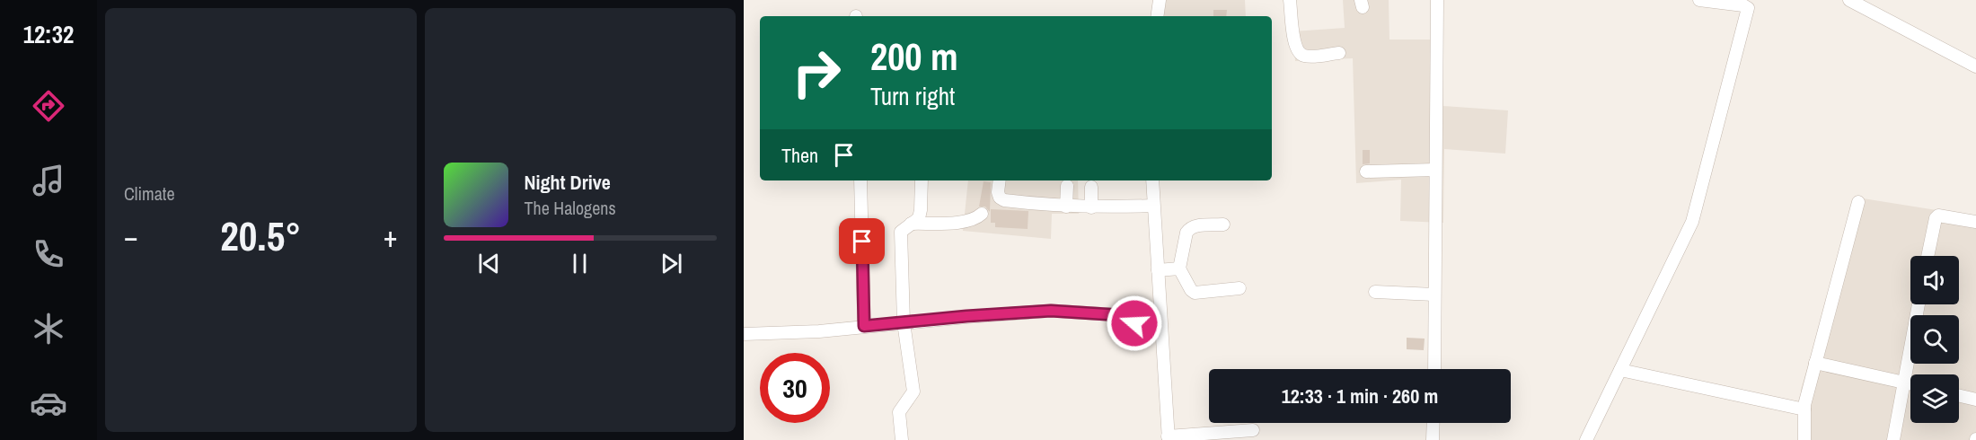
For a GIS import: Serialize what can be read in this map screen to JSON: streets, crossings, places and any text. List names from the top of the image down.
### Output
{
  "page": {
    "tabs": "12:32",
    "tile": "Climate",
    "turn": ["200 m", "Turn right"],
    "then": "Then",
    "song": ["Night Drive", "The Halogens"],
    "heat": ["−", "20.5°", "+"],
    "limit": "30",
    "trip": "12:33 · 1 min · 260 m"
  }
}
